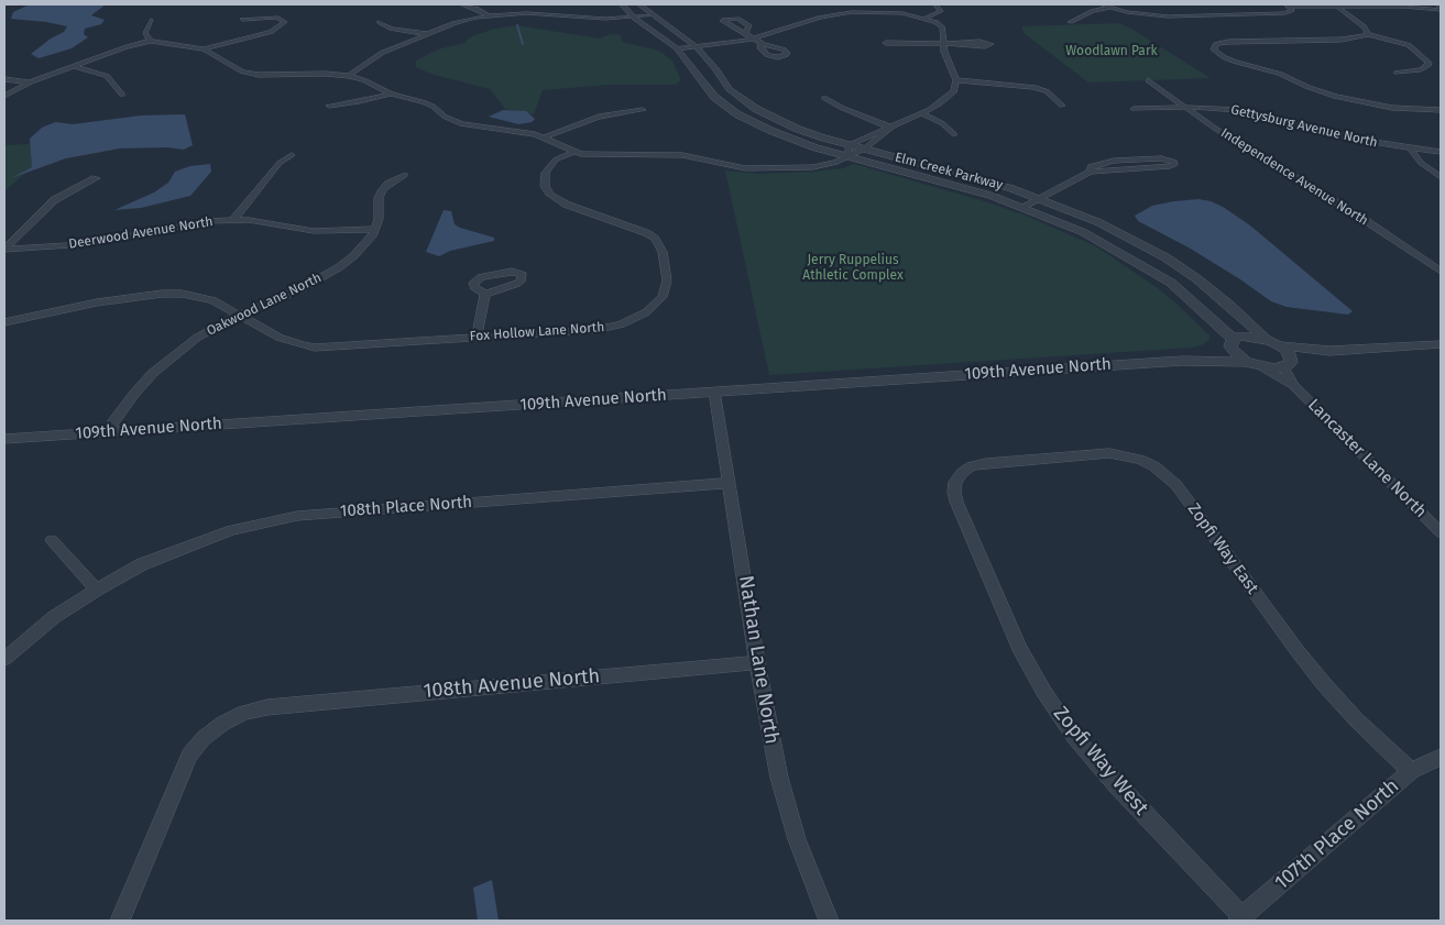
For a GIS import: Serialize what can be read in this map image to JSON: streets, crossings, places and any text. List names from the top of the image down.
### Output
{
  "streets": {
    "street": [
      "Gettysburg Avenue North",
      "Elm Creek Parkway",
      "Independence Avenue North",
      "Deerwood Avenue North",
      "Oakwood Lane North",
      "Fox Hollow Lane North",
      "109th Avenue North",
      "Lancaster Lane North",
      "108th Place North",
      "Zopfi Way East",
      "Nathan Lane North",
      "108th Avenue North",
      "Zopfi Way West",
      "107th Place North"
    ]
  },
  "crossings": [
    ["Gettysburg Avenue North", "Independence Avenue North"],
    ["Elm Creek Parkway", "109th Avenue North"],
    ["Deerwood Avenue North", "Oakwood Lane North"],
    ["Oakwood Lane North", "Fox Hollow Lane North"],
    ["Oakwood Lane North", "109th Avenue North"],
    ["109th Avenue North", "Nathan Lane North"],
    ["108th Place North", "Nathan Lane North"],
    ["Zopfi Way East", "Zopfi Way West"],
    ["Zopfi Way East", "107th Place North"],
    ["Nathan Lane North", "108th Avenue North"],
    ["Zopfi Way West", "107th Place North"]
  ],
  "parks": ["Woodlawn Park", "Jerry Ruppelius Athletic Complex"]
}
